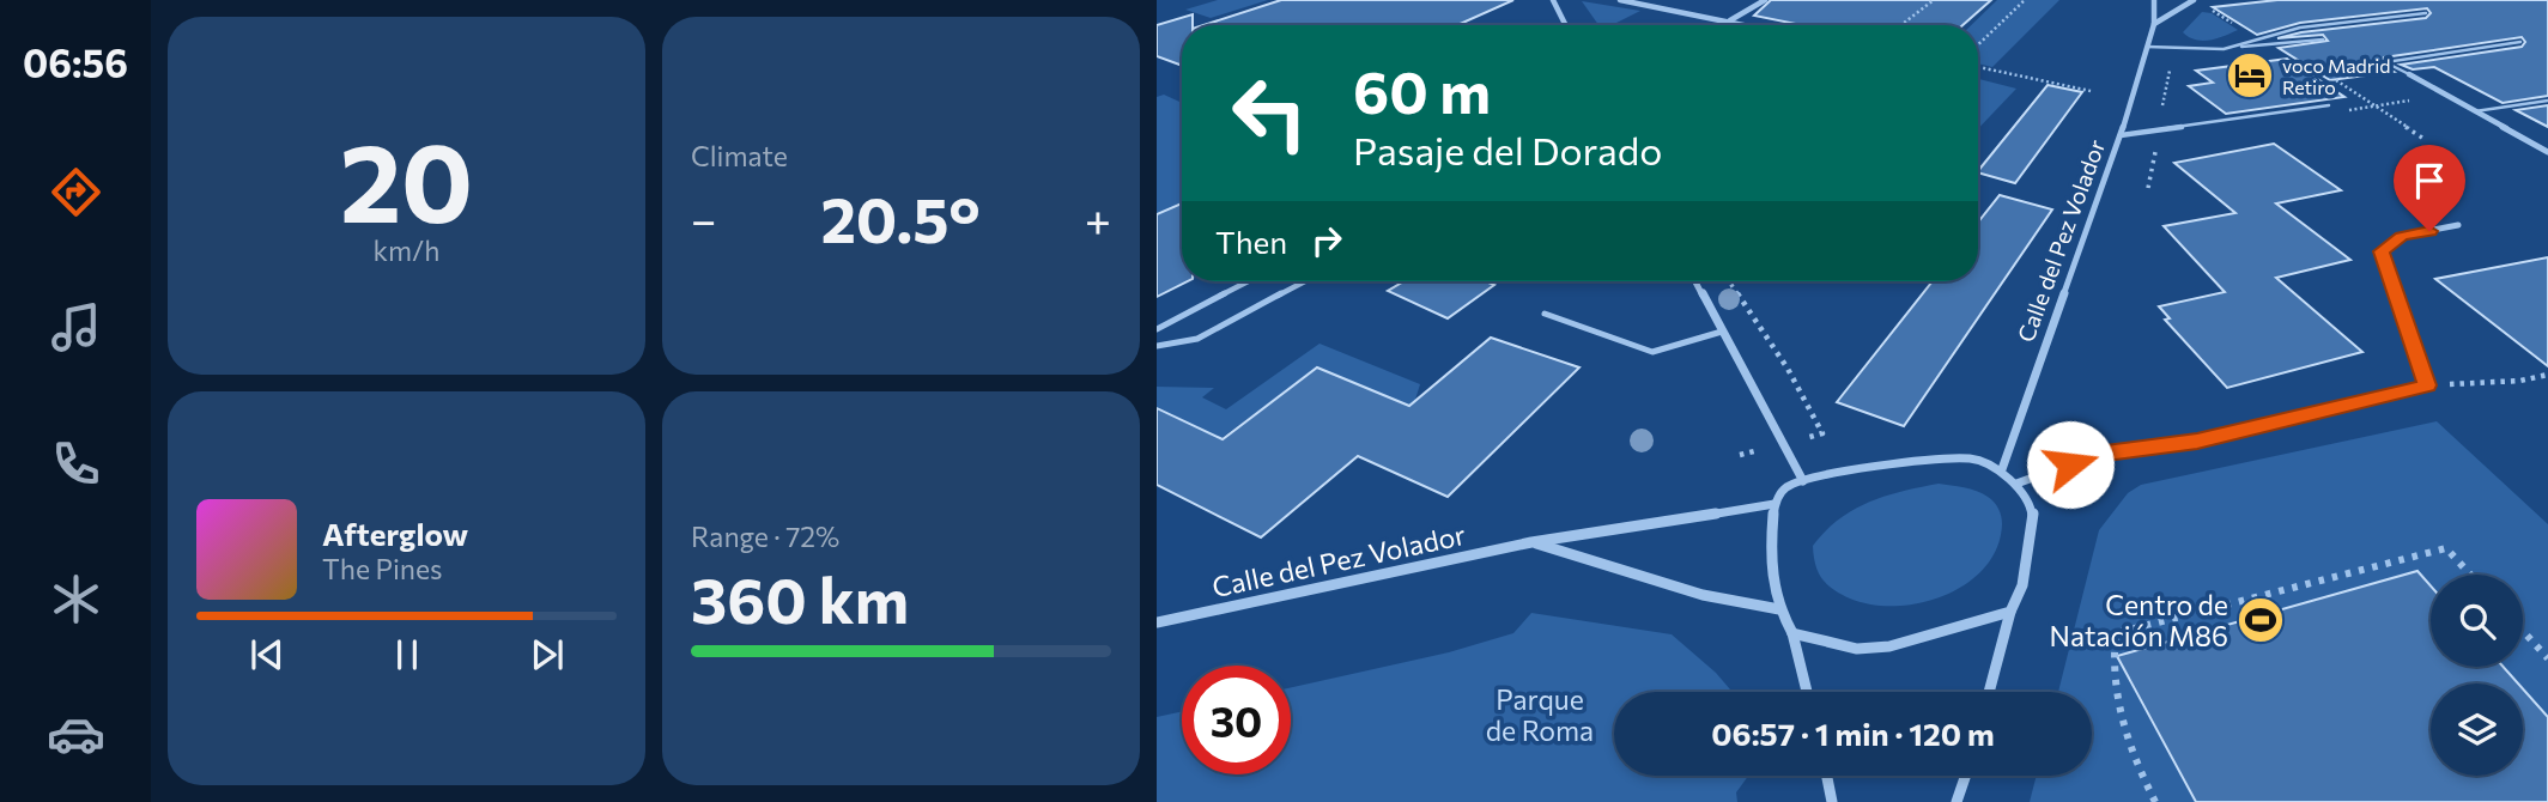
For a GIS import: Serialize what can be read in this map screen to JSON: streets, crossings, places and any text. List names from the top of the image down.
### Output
{
  "streets": {
    "street": ["Calle del Pez Volador"]
  },
  "parks": ["Parque de Roma"],
  "places": {
    "hotel": ["voco Madrid Retiro"],
    "sports": ["Centro de Natación M86"]
  },
  "page": {
    "tabs": "06:56",
    "tile": [
      ["20", "km/h"],
      "Climate",
      ["Range · 72%", "360 km"]
    ],
    "turn": ["60 m", "Pasaje del Dorado"],
    "heat": ["−", "20.5°", "+"],
    "then": "Then",
    "song": ["Afterglow", "The Pines"],
    "limit": "30",
    "trip": "06:57 · 1 min · 120 m"
  }
}
